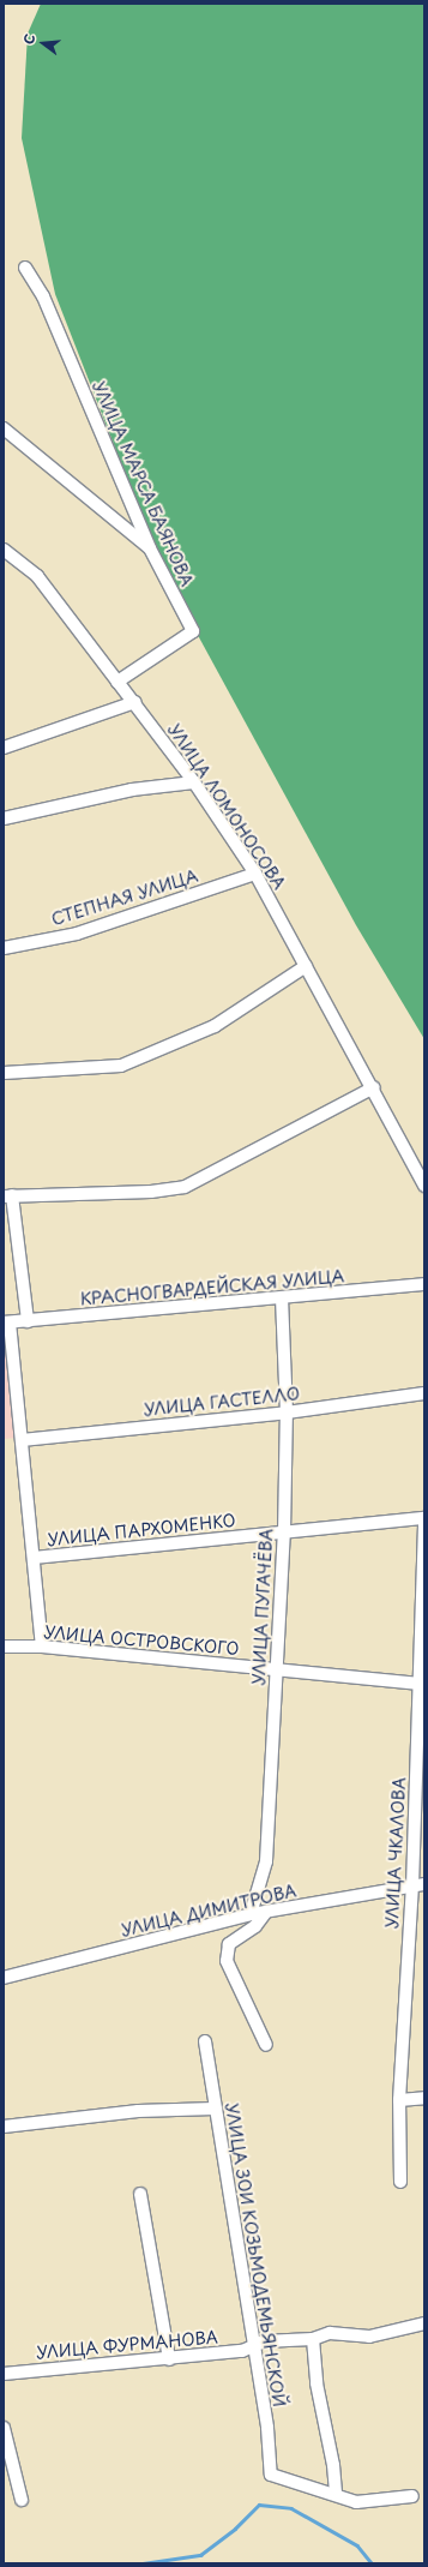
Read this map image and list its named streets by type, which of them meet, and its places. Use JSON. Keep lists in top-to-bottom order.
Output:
{
  "streets": {
    "street": [
      "УЛИЦА МАРСА БАЯНОВА",
      "УЛИЦА ЛОМОНОСОВА",
      "СТЕПНАЯ УЛИЦА",
      "КРАСНОГВАРДЕЙСКАЯ УЛИЦА",
      "УЛИЦА ГАСТЕЛЛО",
      "УЛИЦА ПАРХОМЕНКО",
      "УЛИЦА ПУГАЧЁВА",
      "УЛИЦА ОСТРОВСКОГО",
      "УЛИЦА ЧКАЛОВА",
      "УЛИЦА ДИМИТРОВА",
      "УЛИЦА ЗОИ КОЗЬМОДЕМЬЯНСКОЙ",
      "УЛИЦА ФУРМАНОВА"
    ]
  },
  "crossings": [
    ["УЛИЦА МАРСА БАЯНОВА", "УЛИЦА ЛОМОНОСОВА"],
    ["УЛИЦА ЛОМОНОСОВА", "СТЕПНАЯ УЛИЦА"],
    ["КРАСНОГВАРДЕЙСКАЯ УЛИЦА", "УЛИЦА ПУГАЧЁВА"],
    ["УЛИЦА ГАСТЕЛЛО", "УЛИЦА ПУГАЧЁВА"],
    ["УЛИЦА ПАРХОМЕНКО", "УЛИЦА ПУГАЧЁВА"],
    ["УЛИЦА ПУГАЧЁВА", "УЛИЦА ОСТРОВСКОГО"],
    ["УЛИЦА ПУГАЧЁВА", "УЛИЦА ДИМИТРОВА"],
    ["УЛИЦА ОСТРОВСКОГО", "УЛИЦА ЧКАЛОВА"],
    ["УЛИЦА ЧКАЛОВА", "УЛИЦА ДИМИТРОВА"],
    ["УЛИЦА ЗОИ КОЗЬМОДЕМЬЯНСКОЙ", "УЛИЦА ФУРМАНОВА"]
  ],
  "north": "left"
}
